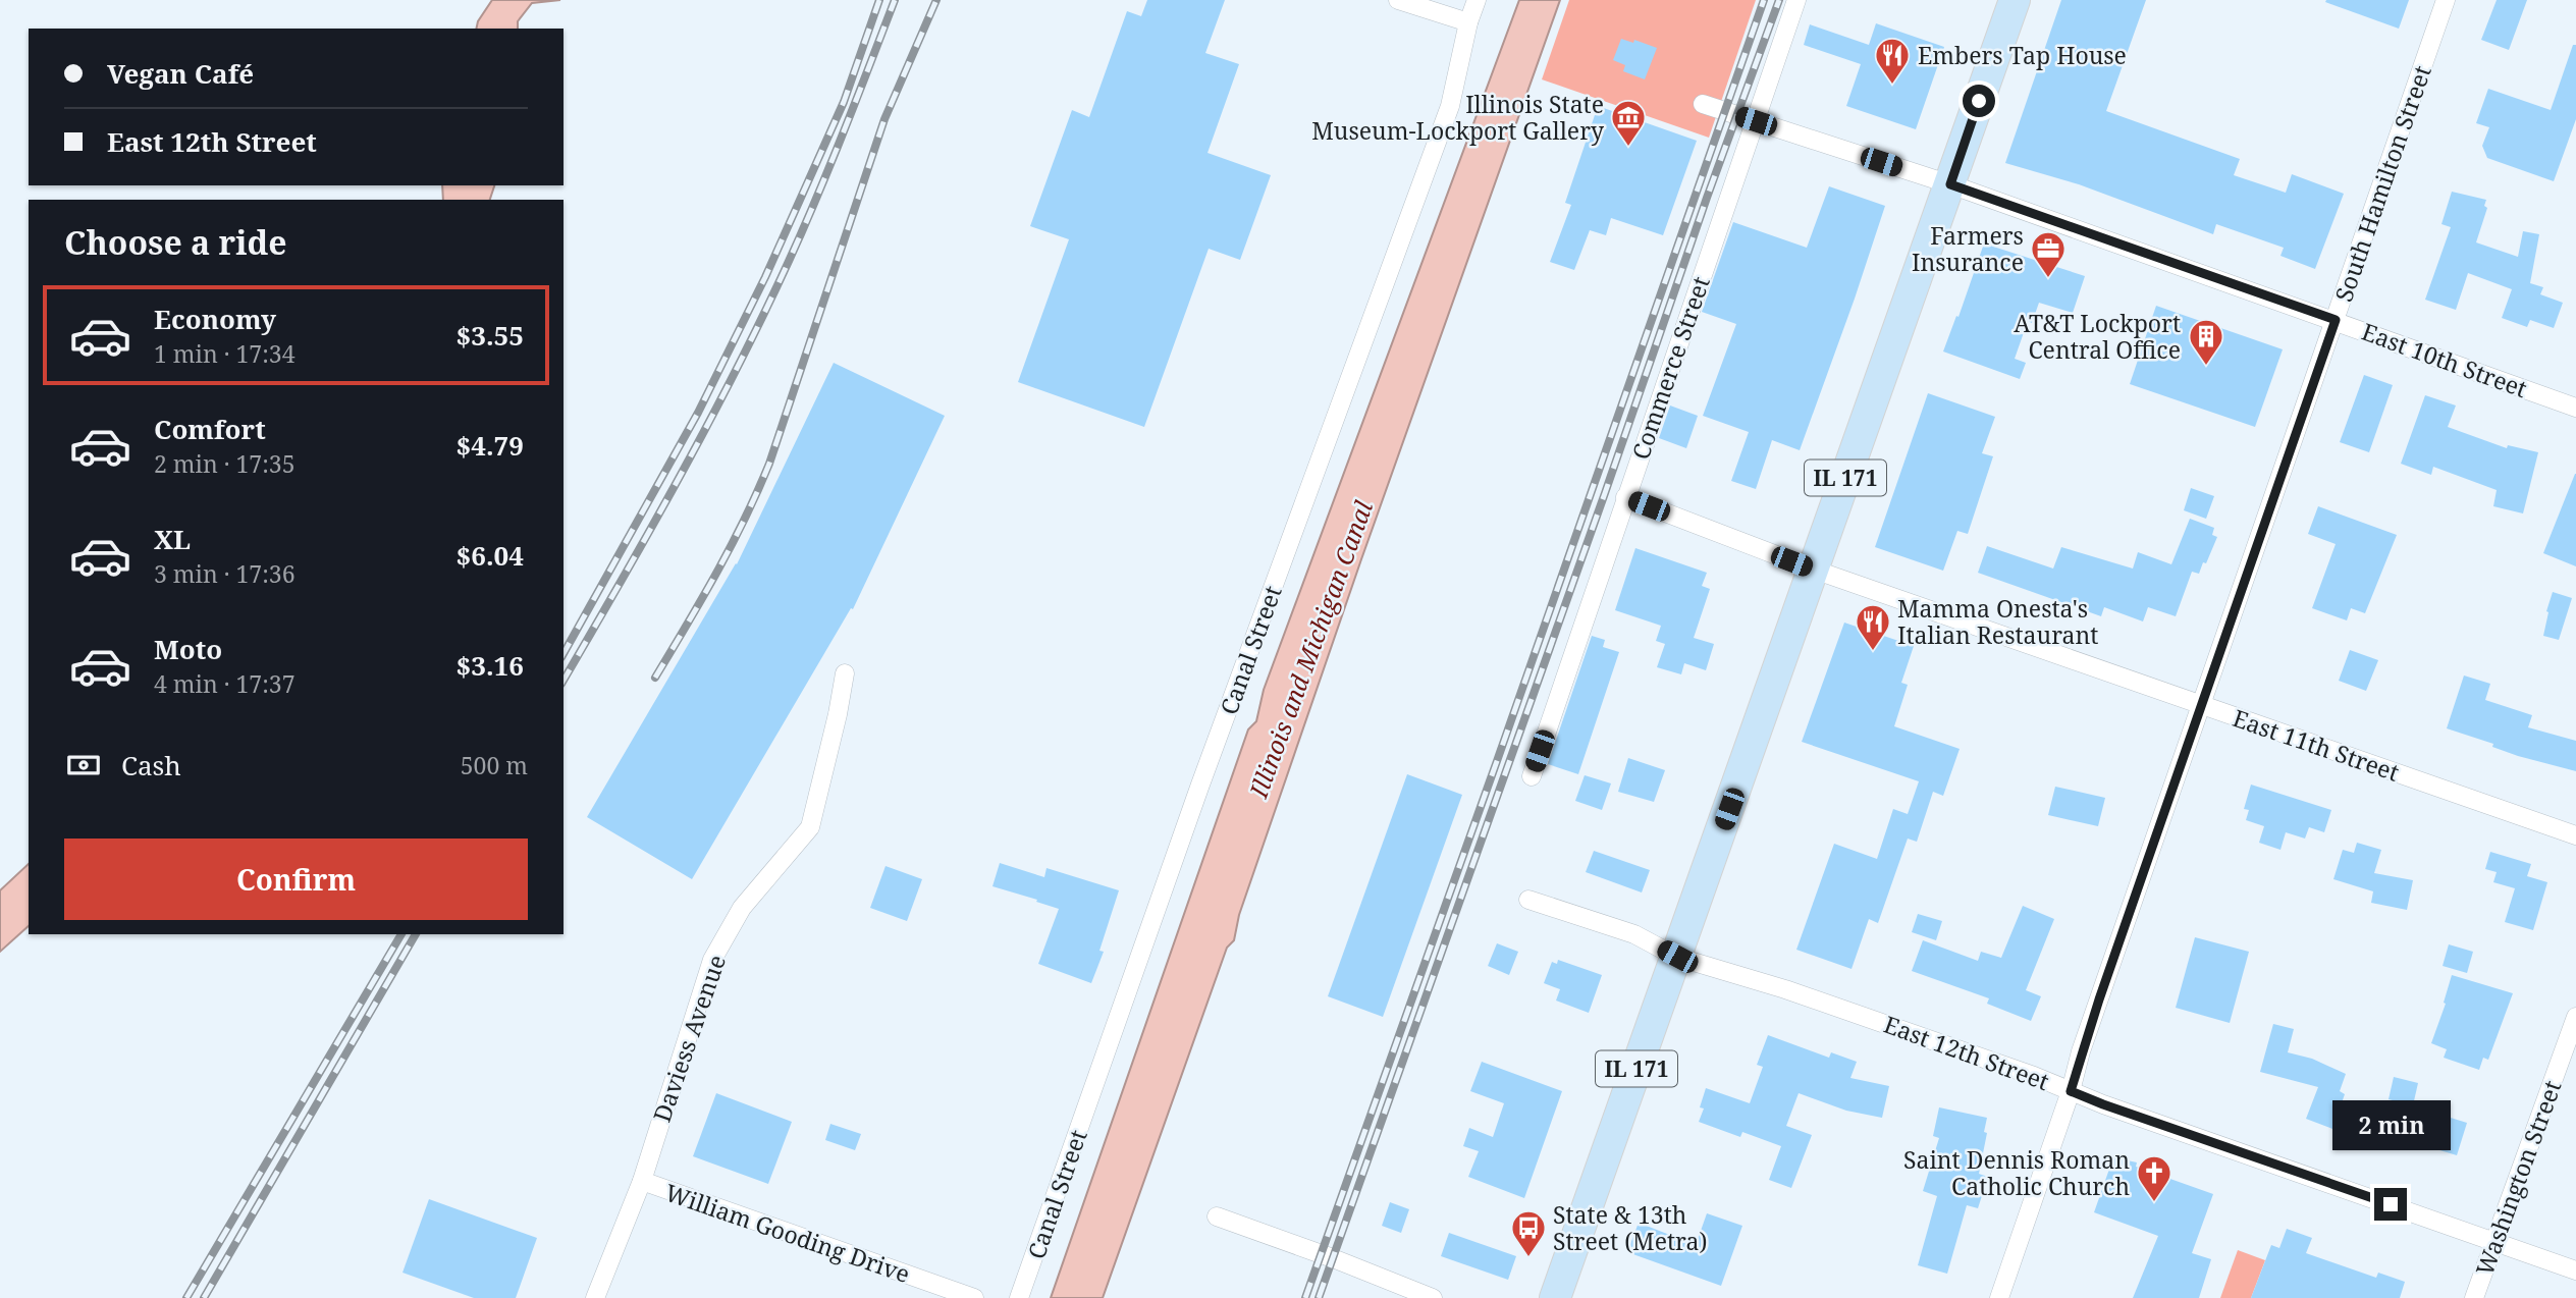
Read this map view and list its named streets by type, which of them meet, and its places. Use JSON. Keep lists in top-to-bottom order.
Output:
{
  "streets": {
    "main road": ["IL 171"],
    "street": [
      "South Hamilton Street",
      "East 10th Street",
      "Commerce Street",
      "Canal Street",
      "East 11th Street",
      "Daviess Avenue",
      "East 12th Street",
      "Washington Street",
      "William Gooding Drive"
    ]
  },
  "crossings": [
    ["South Hamilton Street", "East 10th Street"],
    ["South Hamilton Street", "East 11th Street"],
    ["South Hamilton Street", "East 12th Street"],
    ["East 10th Street", "Commerce Street"],
    ["East 10th Street", "IL 171"],
    ["Commerce Street", "East 11th Street"],
    ["IL 171", "East 11th Street"],
    ["IL 171", "East 12th Street"],
    ["Daviess Avenue", "William Gooding Drive"],
    ["East 12th Street", "Washington Street"]
  ],
  "water": ["Illinois and Michigan Canal"],
  "places": {
    "restaurant": ["Embers Tap House", "Mamma Onesta's Italian Restaurant"],
    "museum": ["Illinois State Museum-Lockport Gallery"],
    "office": ["Farmers Insurance"],
    "building": ["AT&T Lockport Central Office"],
    "church": ["Saint Dennis Roman Catholic Church"],
    "bus stop": ["State & 13th Street (Metra)"]
  },
  "page": {
    "banner": ["Vegan Café", "East 12th Street"],
    "heading": "Choose a ride",
    "list": [
      {
        "name": "Economy",
        "note": "1 min · 17:34",
        "value": "$3.55"
      },
      {
        "name": "Comfort",
        "note": "2 min · 17:35",
        "value": "$4.79"
      },
      {
        "name": "XL",
        "note": "3 min · 17:36",
        "value": "$6.04"
      },
      {
        "name": "Moto",
        "note": "4 min · 17:37",
        "value": "$3.16"
      }
    ],
    "pay": ["Cash", "500 m"],
    "buttons": "Confirm",
    "bubble": "2 min"
  }
}
